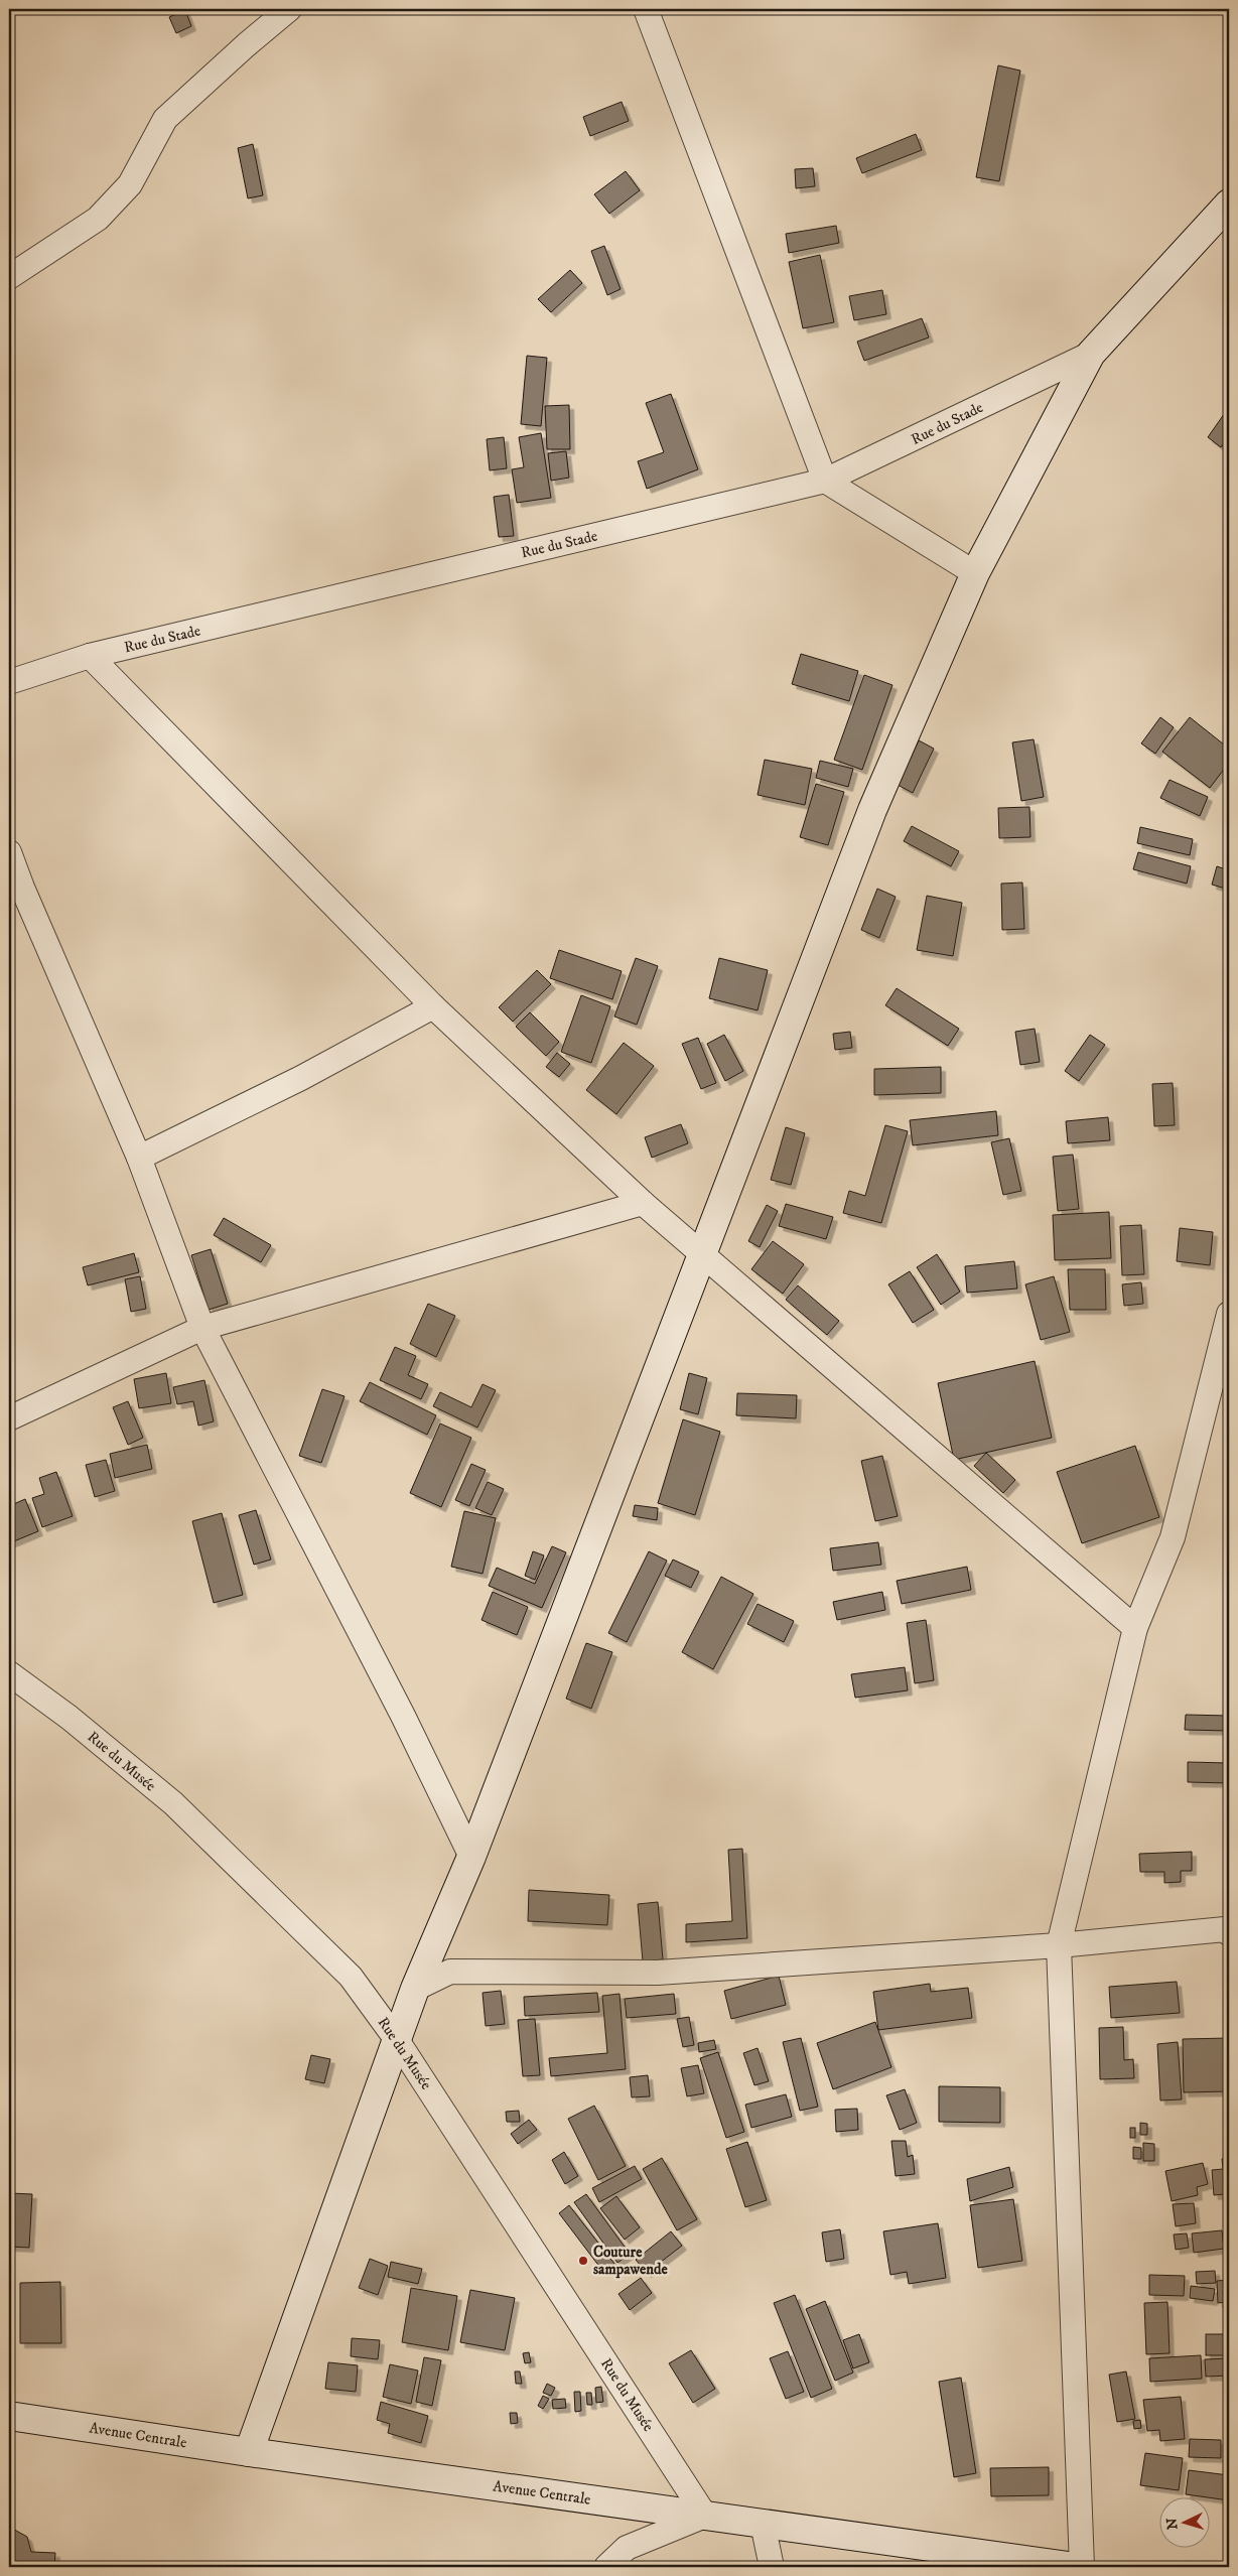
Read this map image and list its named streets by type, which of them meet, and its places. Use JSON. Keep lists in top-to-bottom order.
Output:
{
  "streets": {
    "street": ["Rue du Stade", "Rue du Musée", "Avenue Centrale"]
  },
  "crossings": [
    ["Rue du Musée", "Avenue Centrale"]
  ],
  "places": ["Couture sampawende"],
  "north": "left"
}
